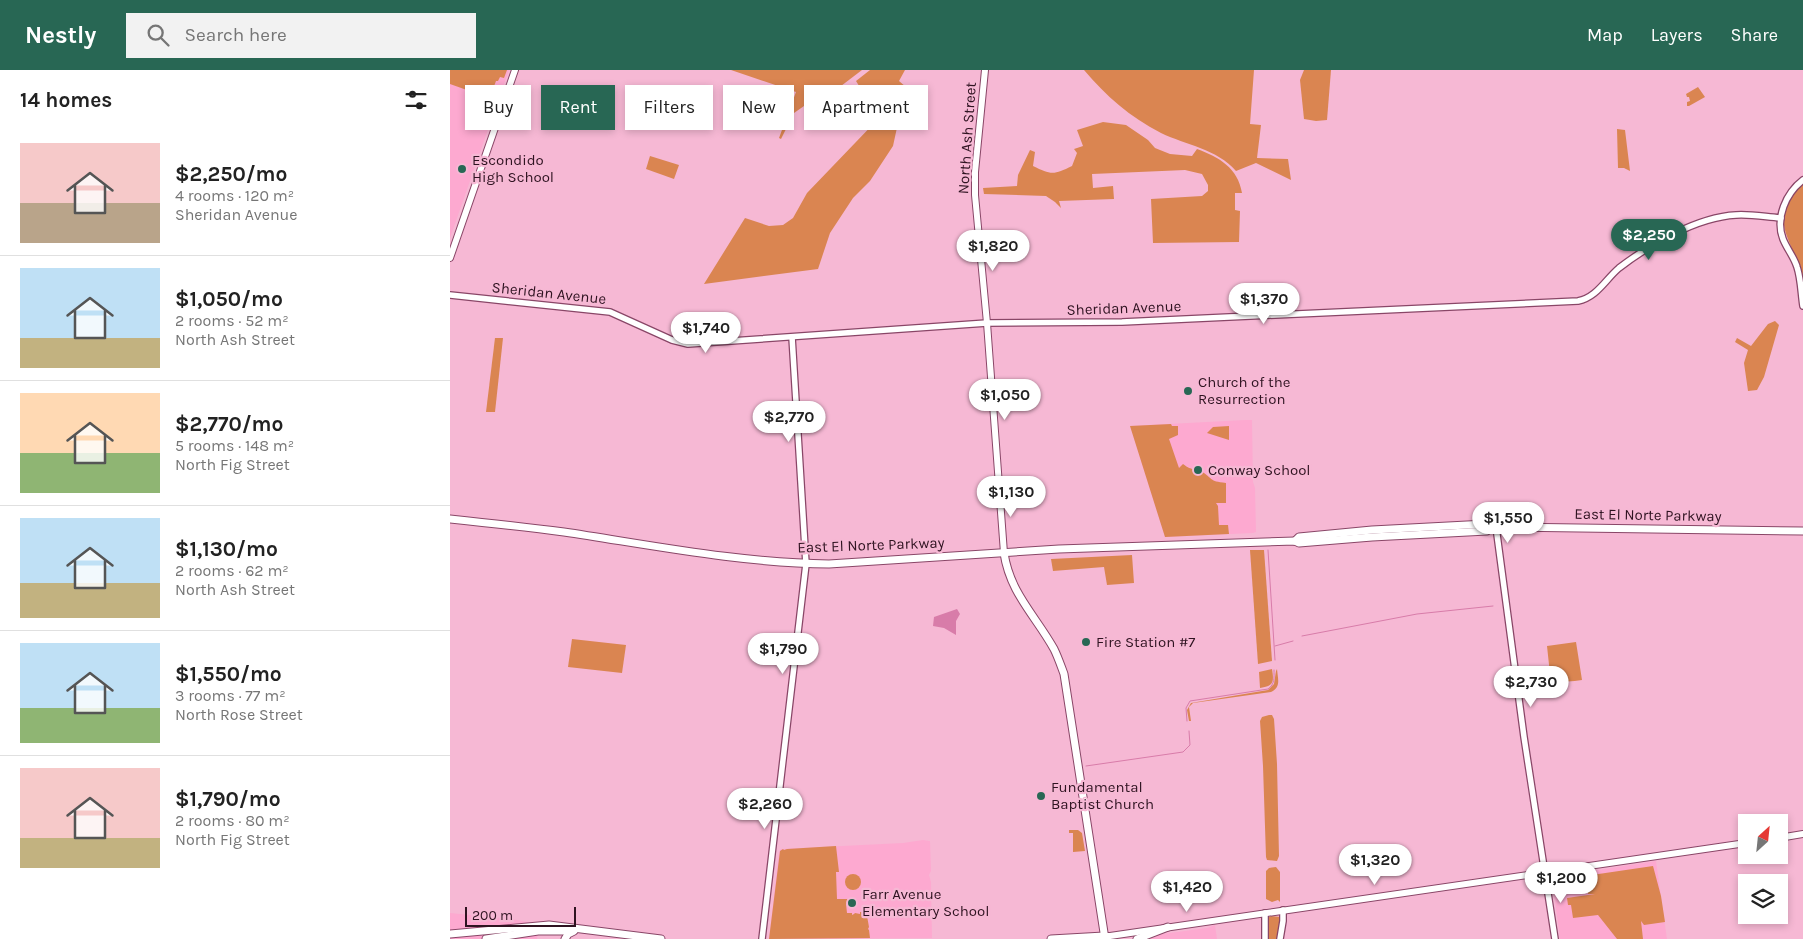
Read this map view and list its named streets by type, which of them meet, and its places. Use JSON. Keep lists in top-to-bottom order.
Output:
{
  "streets": {
    "main road": ["North Ash Street", "East El Norte Parkway"],
    "street": ["Sheridan Avenue"]
  },
  "crossings": [
    ["North Ash Street", "Sheridan Avenue"],
    ["North Ash Street", "East El Norte Parkway"]
  ],
  "places": [
    "Escondido High School",
    "Church of the Resurrection",
    "Conway School",
    "Fire Station #7",
    "Fundamental Baptist Church",
    "Farr Avenue Elementary School"
  ],
  "scale_bar": "200 m",
  "north": "top right",
  "page": {
    "header": "Nestly",
    "search": "Search here",
    "nav": ["Map", "Layers", "Share"],
    "heading": "14 homes",
    "chip": [
      "Buy",
      "Rent",
      "Filters",
      "New",
      "Apartment"
    ],
    "list": [
      {
        "name": "$2,250/mo",
        "note": "4 rooms · 120 m² · Sheridan Avenue"
      },
      {
        "name": "$1,050/mo",
        "note": "2 rooms · 52 m² · North Ash Street"
      },
      {
        "name": "$2,770/mo",
        "note": "5 rooms · 148 m² · North Fig Street"
      },
      {
        "name": "$1,130/mo",
        "note": "2 rooms · 62 m² · North Ash Street"
      },
      {
        "name": "$1,550/mo",
        "note": "3 rooms · 77 m² · North Rose Street"
      },
      {
        "name": "$1,790/mo",
        "note": "2 rooms · 80 m² · North Fig Street"
      }
    ],
    "price": [
      "$2,250",
      "$1,820",
      "$1,370",
      "$1,740",
      "$1,050",
      "$2,770",
      "$1,130",
      "$1,550",
      "$1,790",
      "$2,730",
      "$2,260",
      "$1,320",
      "$1,200",
      "$1,420"
    ],
    "scale": "200 m"
  }
}
